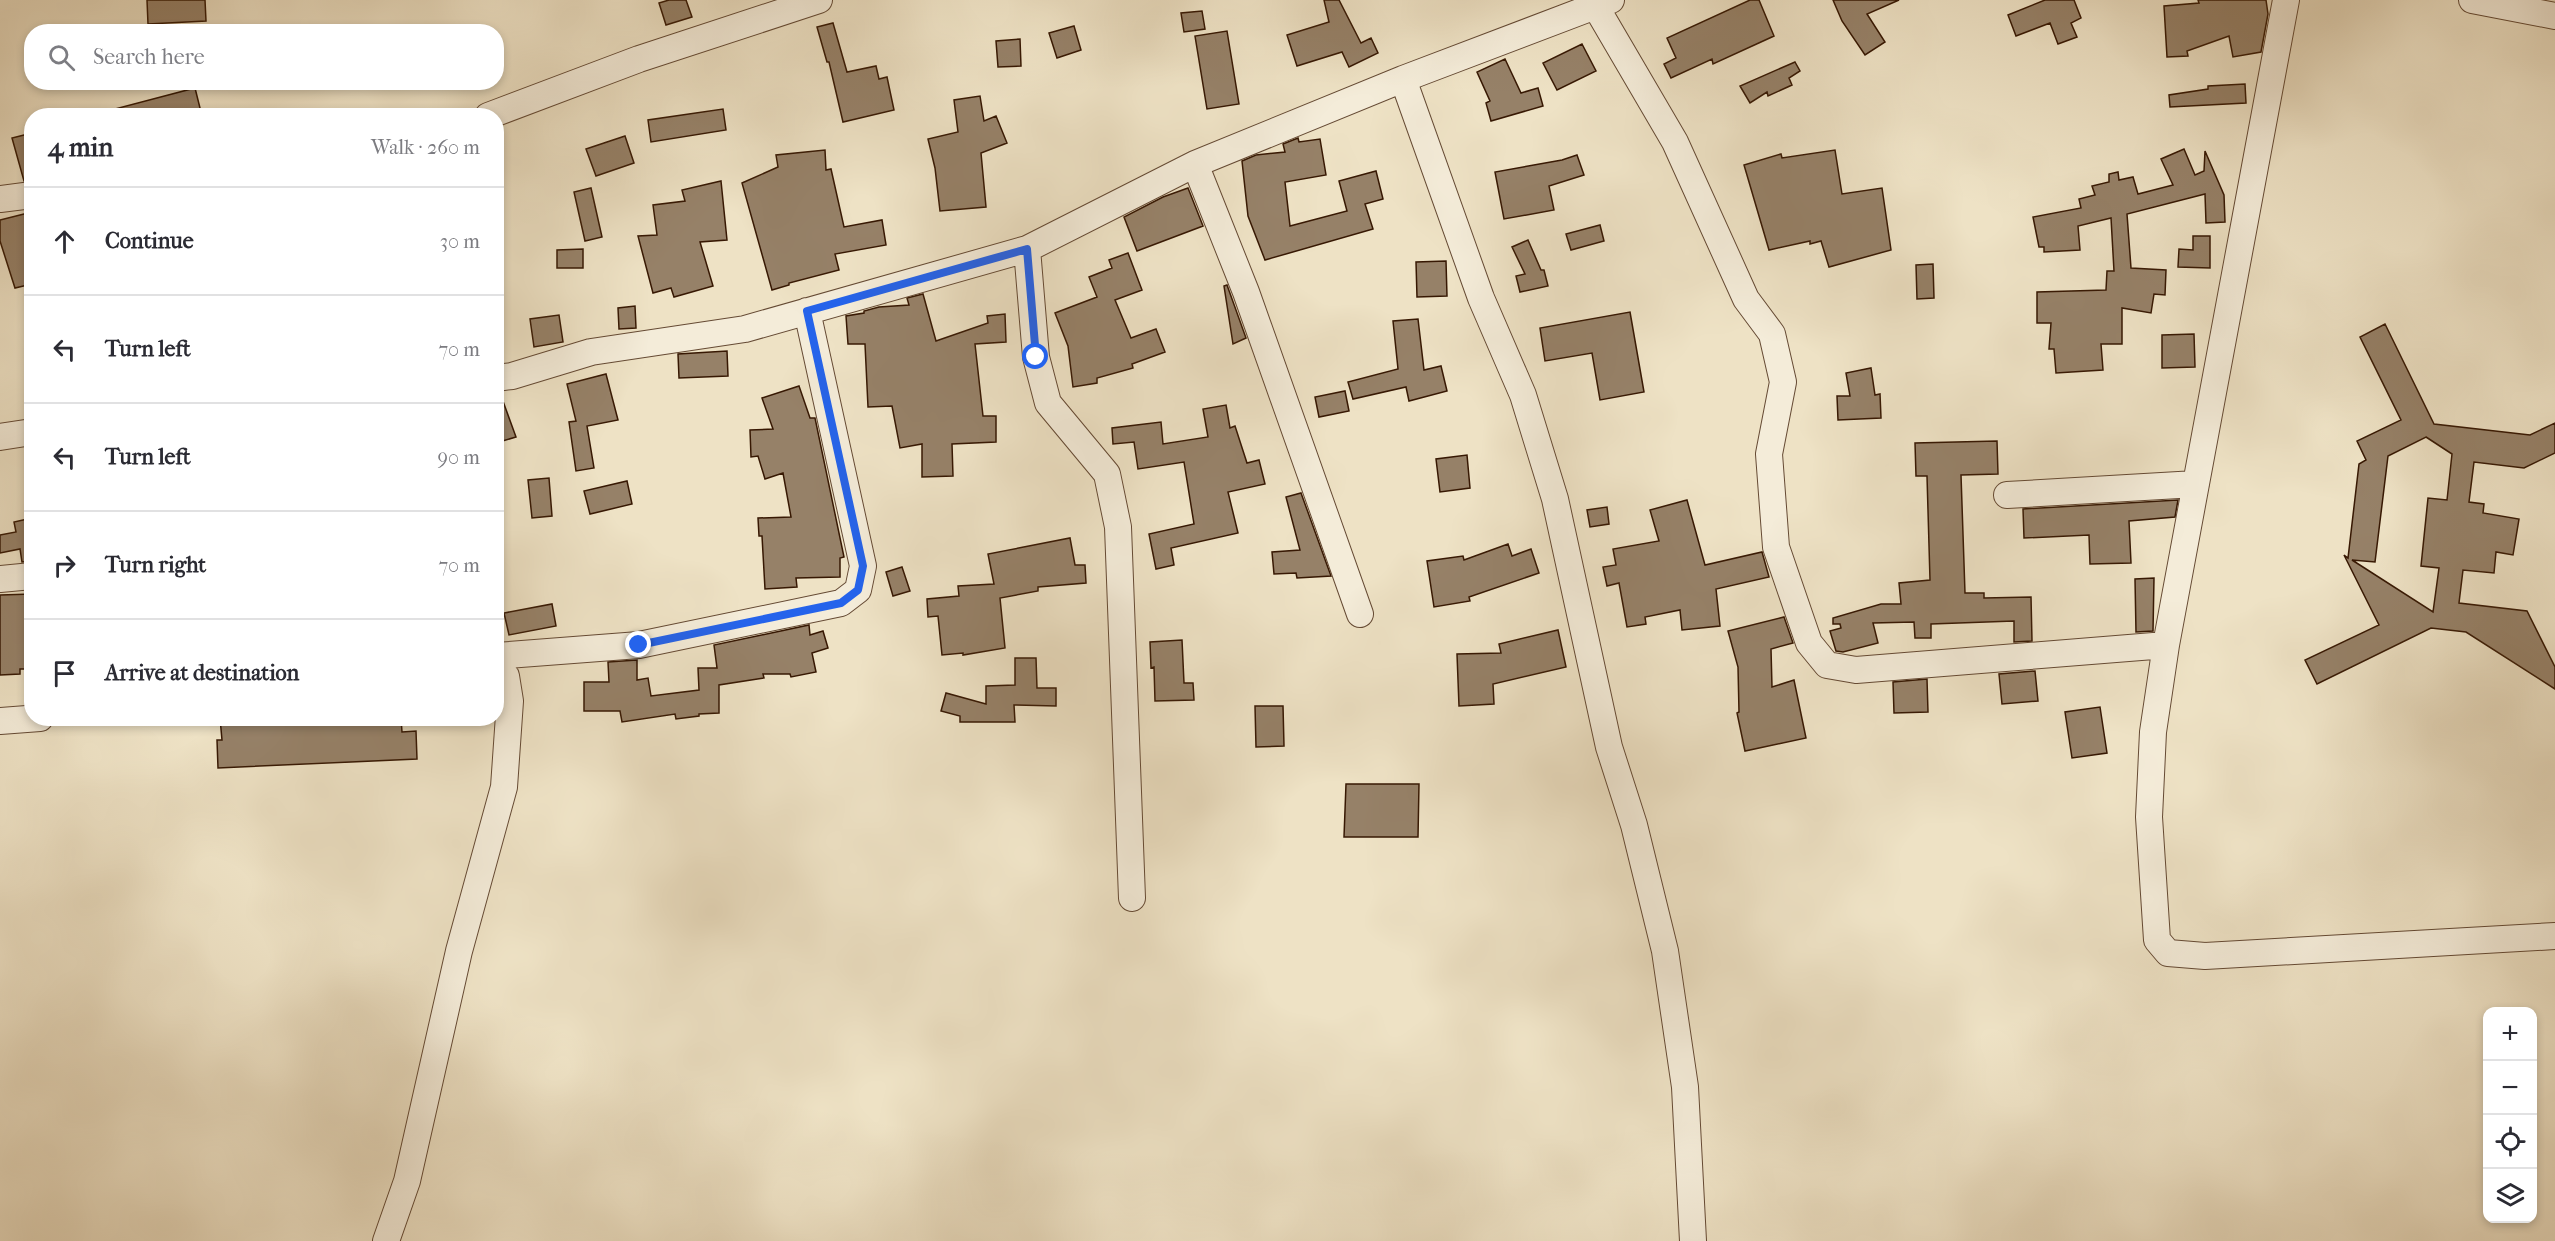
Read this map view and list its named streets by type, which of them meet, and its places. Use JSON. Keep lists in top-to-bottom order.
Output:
{
  "page": {
    "search": "Search here",
    "heading": ["4 min", "Walk · 260 m"],
    "list": [
      ["Continue", "30 m"],
      ["Turn left", "70 m"],
      ["Turn left", "90 m"],
      ["Turn right", "70 m"],
      "Arrive at destination"
    ],
    "map_buttons": ["+", "−"]
  }
}
